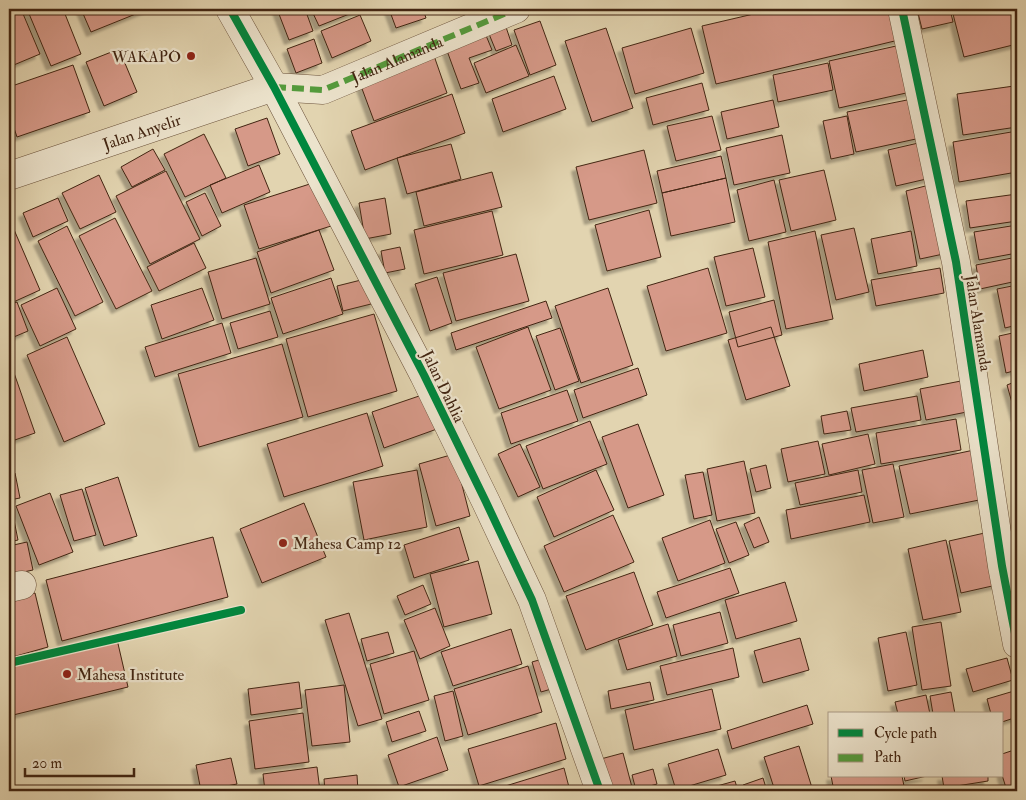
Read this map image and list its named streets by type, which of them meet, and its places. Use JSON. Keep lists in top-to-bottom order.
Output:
{
  "streets": {
    "street": ["Jalan Alamanda", "Jalan Anyelir", "Jalan Dahlia"]
  },
  "crossings": [
    ["Jalan Alamanda", "Jalan Anyelir"],
    ["Jalan Alamanda", "Jalan Dahlia"],
    ["Jalan Anyelir", "Jalan Dahlia"]
  ],
  "places": ["WAKAPO", "Mahesa Camp 12", "Mahesa Institute"],
  "legend": ["Cycle path", "Path"],
  "scale_bar": "20 m"
}
